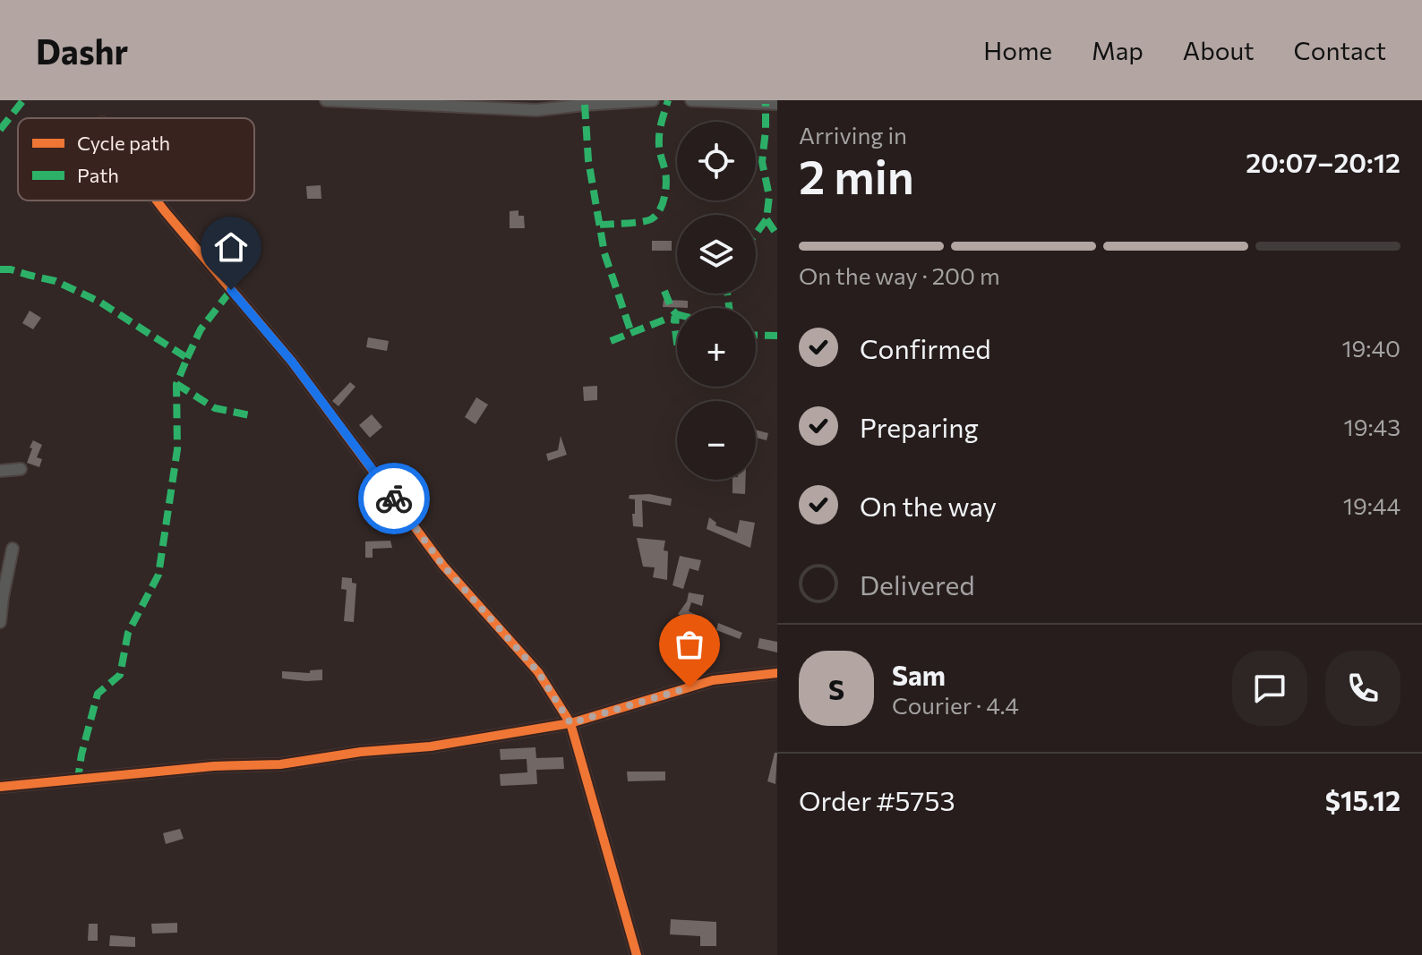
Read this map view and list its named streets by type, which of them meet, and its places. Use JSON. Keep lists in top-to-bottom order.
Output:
{
  "legend": ["Cycle path", "Path"],
  "page": {
    "header": "Dashr",
    "nav": [
      "Home",
      "Map",
      "About",
      "Contact"
    ],
    "heading": ["2 min", "Arriving in", "20:07–20:12"],
    "panel": [
      "Sam",
      "Courier · 4.4",
      "Order #5753",
      "$15.12"
    ],
    "map_buttons": ["+", "−"],
    "bar": "On the way · 200 m",
    "list": [
      ["Confirmed", "19:40"],
      ["Preparing", "19:43"],
      ["On the way", "19:44"],
      "Delivered"
    ],
    "round": "S"
  }
}
